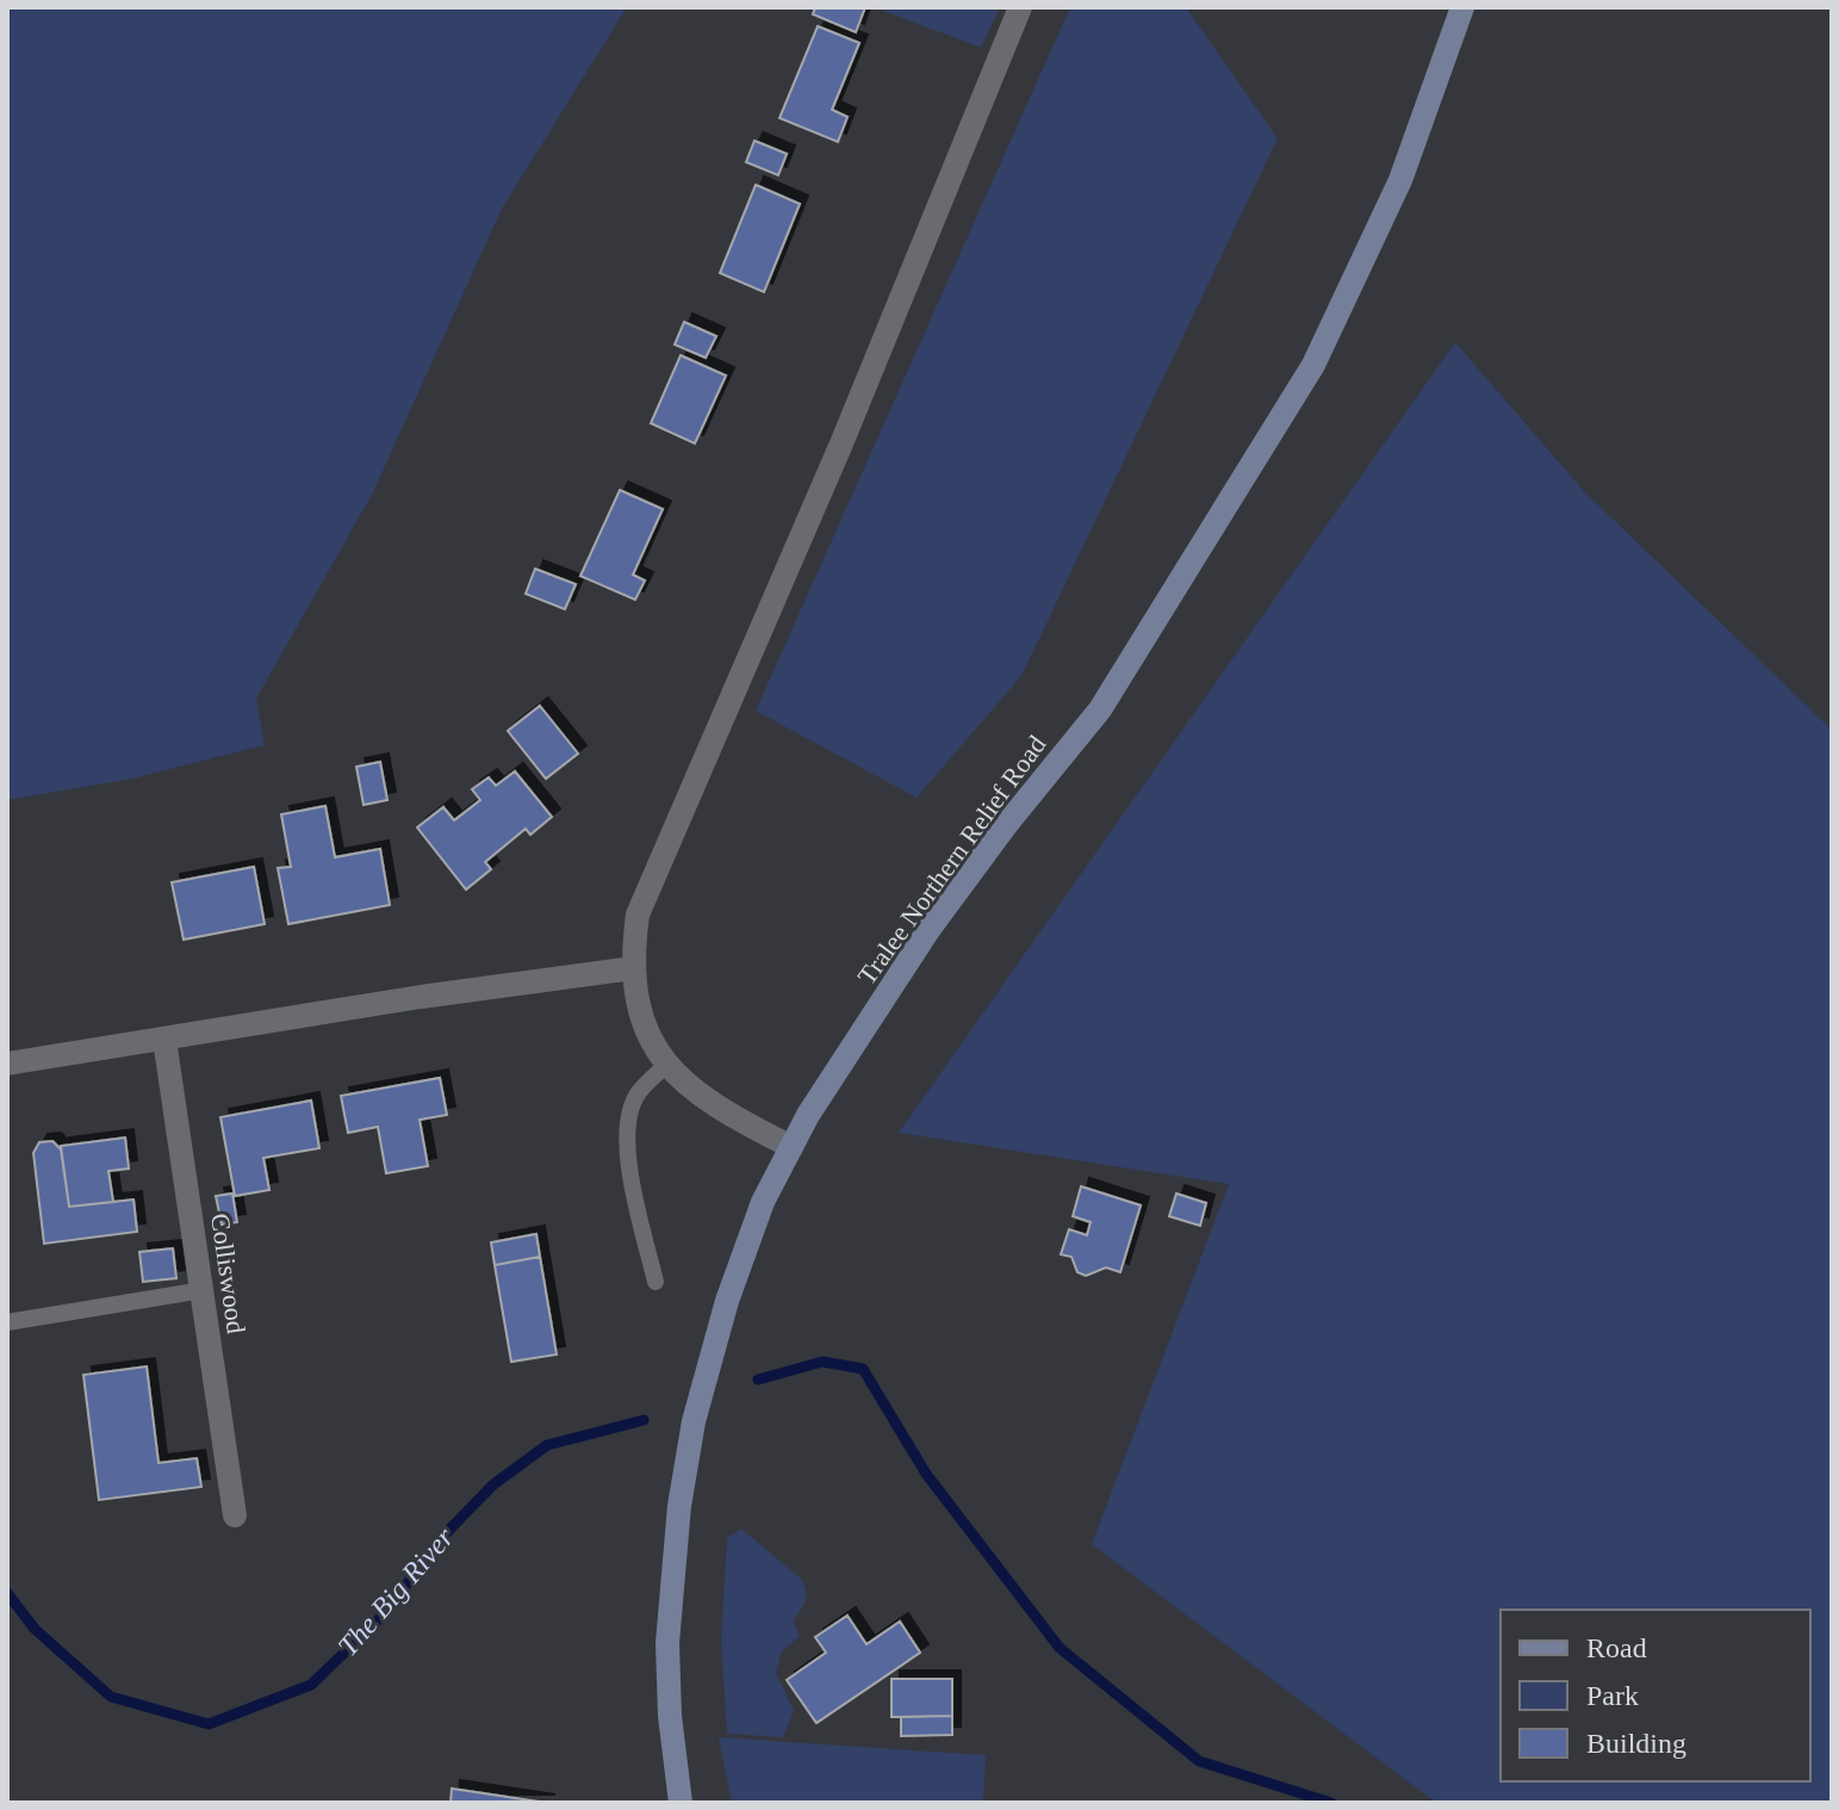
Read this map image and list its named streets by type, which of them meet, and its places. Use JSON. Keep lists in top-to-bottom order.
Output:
{
  "streets": {
    "street": ["Tralee Northern Relief Road", "Colliswood"]
  },
  "water": ["The Big River"],
  "legend": ["Road", "Park", "Building"]
}
